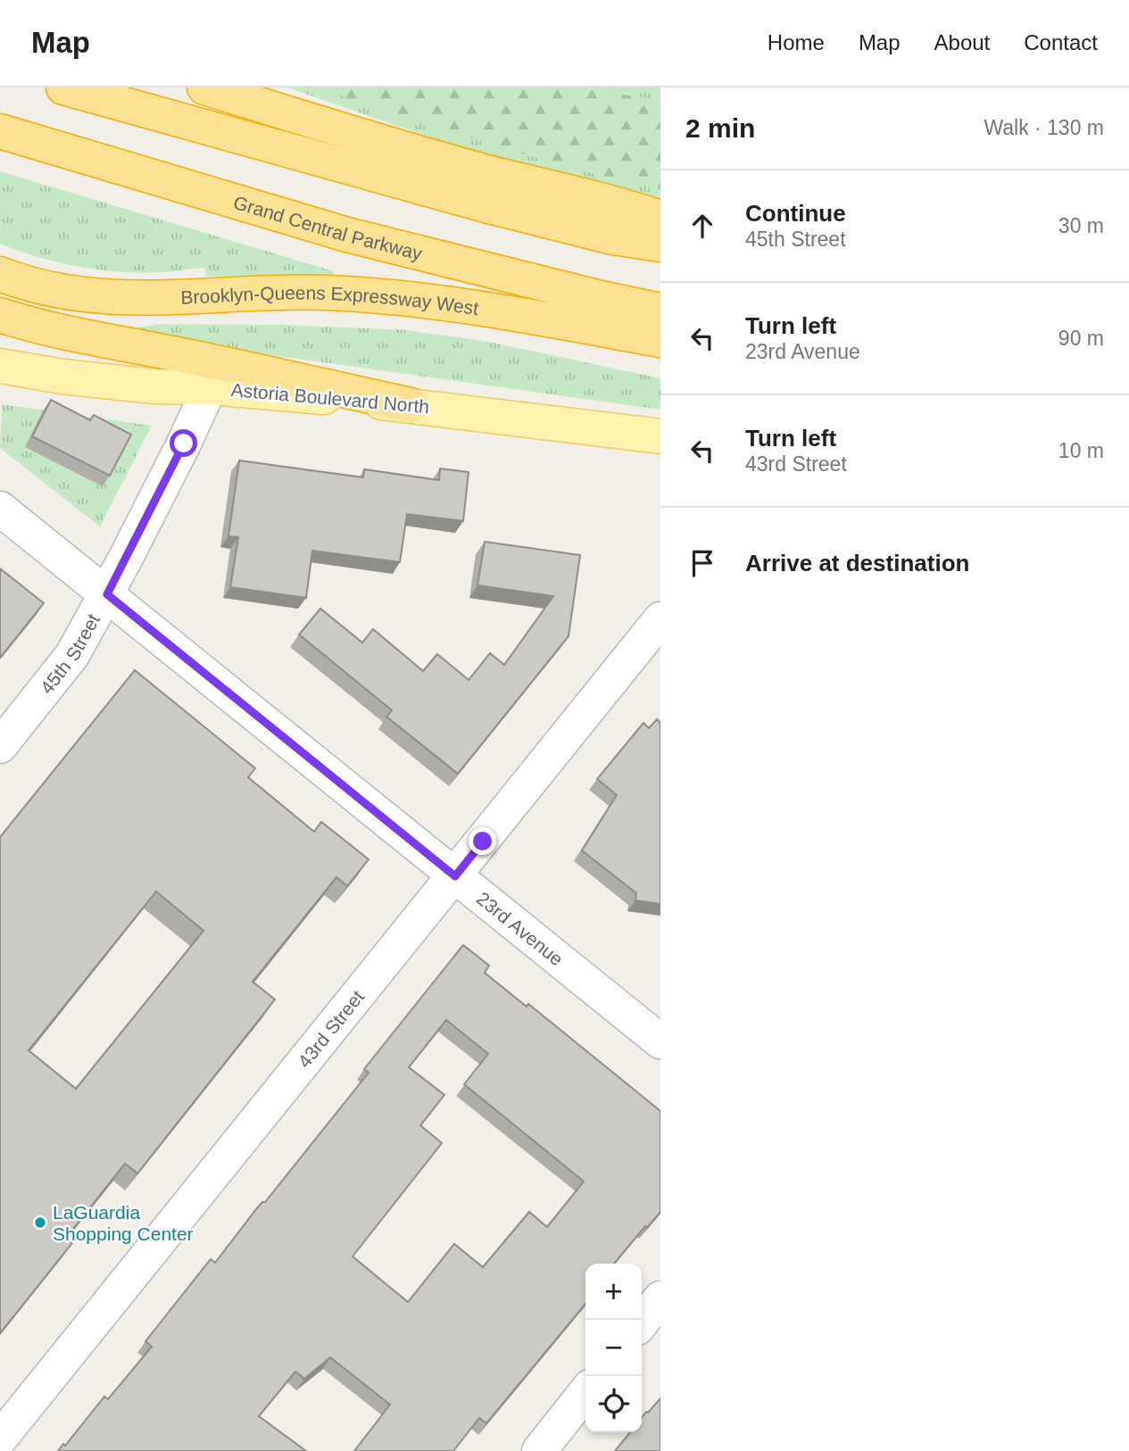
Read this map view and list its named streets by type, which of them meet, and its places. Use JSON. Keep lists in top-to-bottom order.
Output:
{
  "streets": {
    "highway": ["Grand Central Parkway", "Brooklyn-Queens Expressway West"],
    "main road": ["Astoria Boulevard North"],
    "street": ["45th Street", "23rd Avenue", "43rd Street"]
  },
  "crossings": [
    ["Astoria Boulevard North", "45th Street"],
    ["45th Street", "23rd Avenue"],
    ["23rd Avenue", "43rd Street"]
  ],
  "places": ["LaGuardia Shopping Center"],
  "page": {
    "header": "Map",
    "nav": [
      "Home",
      "Map",
      "About",
      "Contact"
    ],
    "heading": ["2 min", "Walk · 130 m"],
    "list": [
      ["Continue", "45th Street", "30 m"],
      ["Turn left", "23rd Avenue", "90 m"],
      ["Turn left", "43rd Street", "10 m"],
      "Arrive at destination"
    ],
    "map_buttons": ["+", "−"]
  }
}
